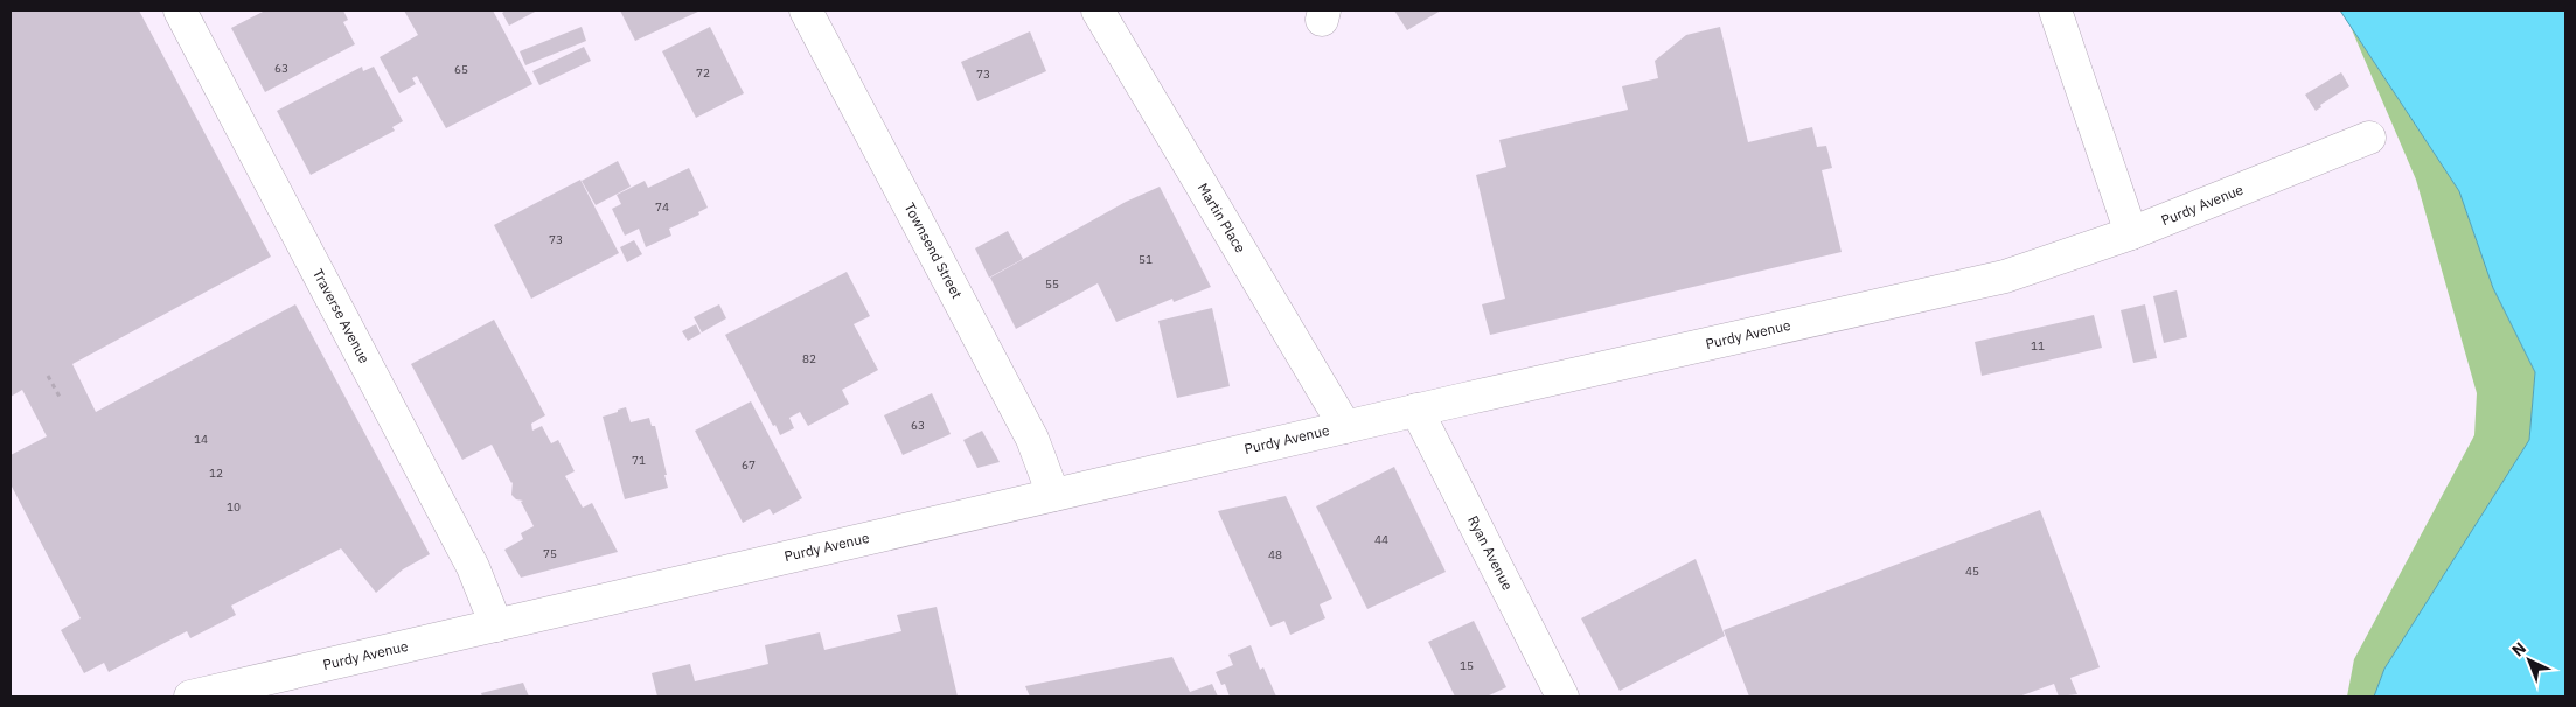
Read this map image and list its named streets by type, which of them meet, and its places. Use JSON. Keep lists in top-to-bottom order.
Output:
{
  "streets": {
    "street": [
      "Purdy Avenue",
      "Martin Place",
      "Townsend Street",
      "Traverse Avenue",
      "Ryan Avenue"
    ]
  },
  "crossings": [
    ["Purdy Avenue", "Martin Place"],
    ["Purdy Avenue", "Townsend Street"],
    ["Purdy Avenue", "Traverse Avenue"],
    ["Purdy Avenue", "Ryan Avenue"]
  ],
  "house_numbers": [
    "63",
    "65",
    "72",
    "73",
    "74",
    "73",
    "51",
    "55",
    "11",
    "82",
    "63",
    "14",
    "71",
    "67",
    "12",
    "10",
    "44",
    "75",
    "48",
    "45",
    "15"
  ],
  "north": "top left"
}
